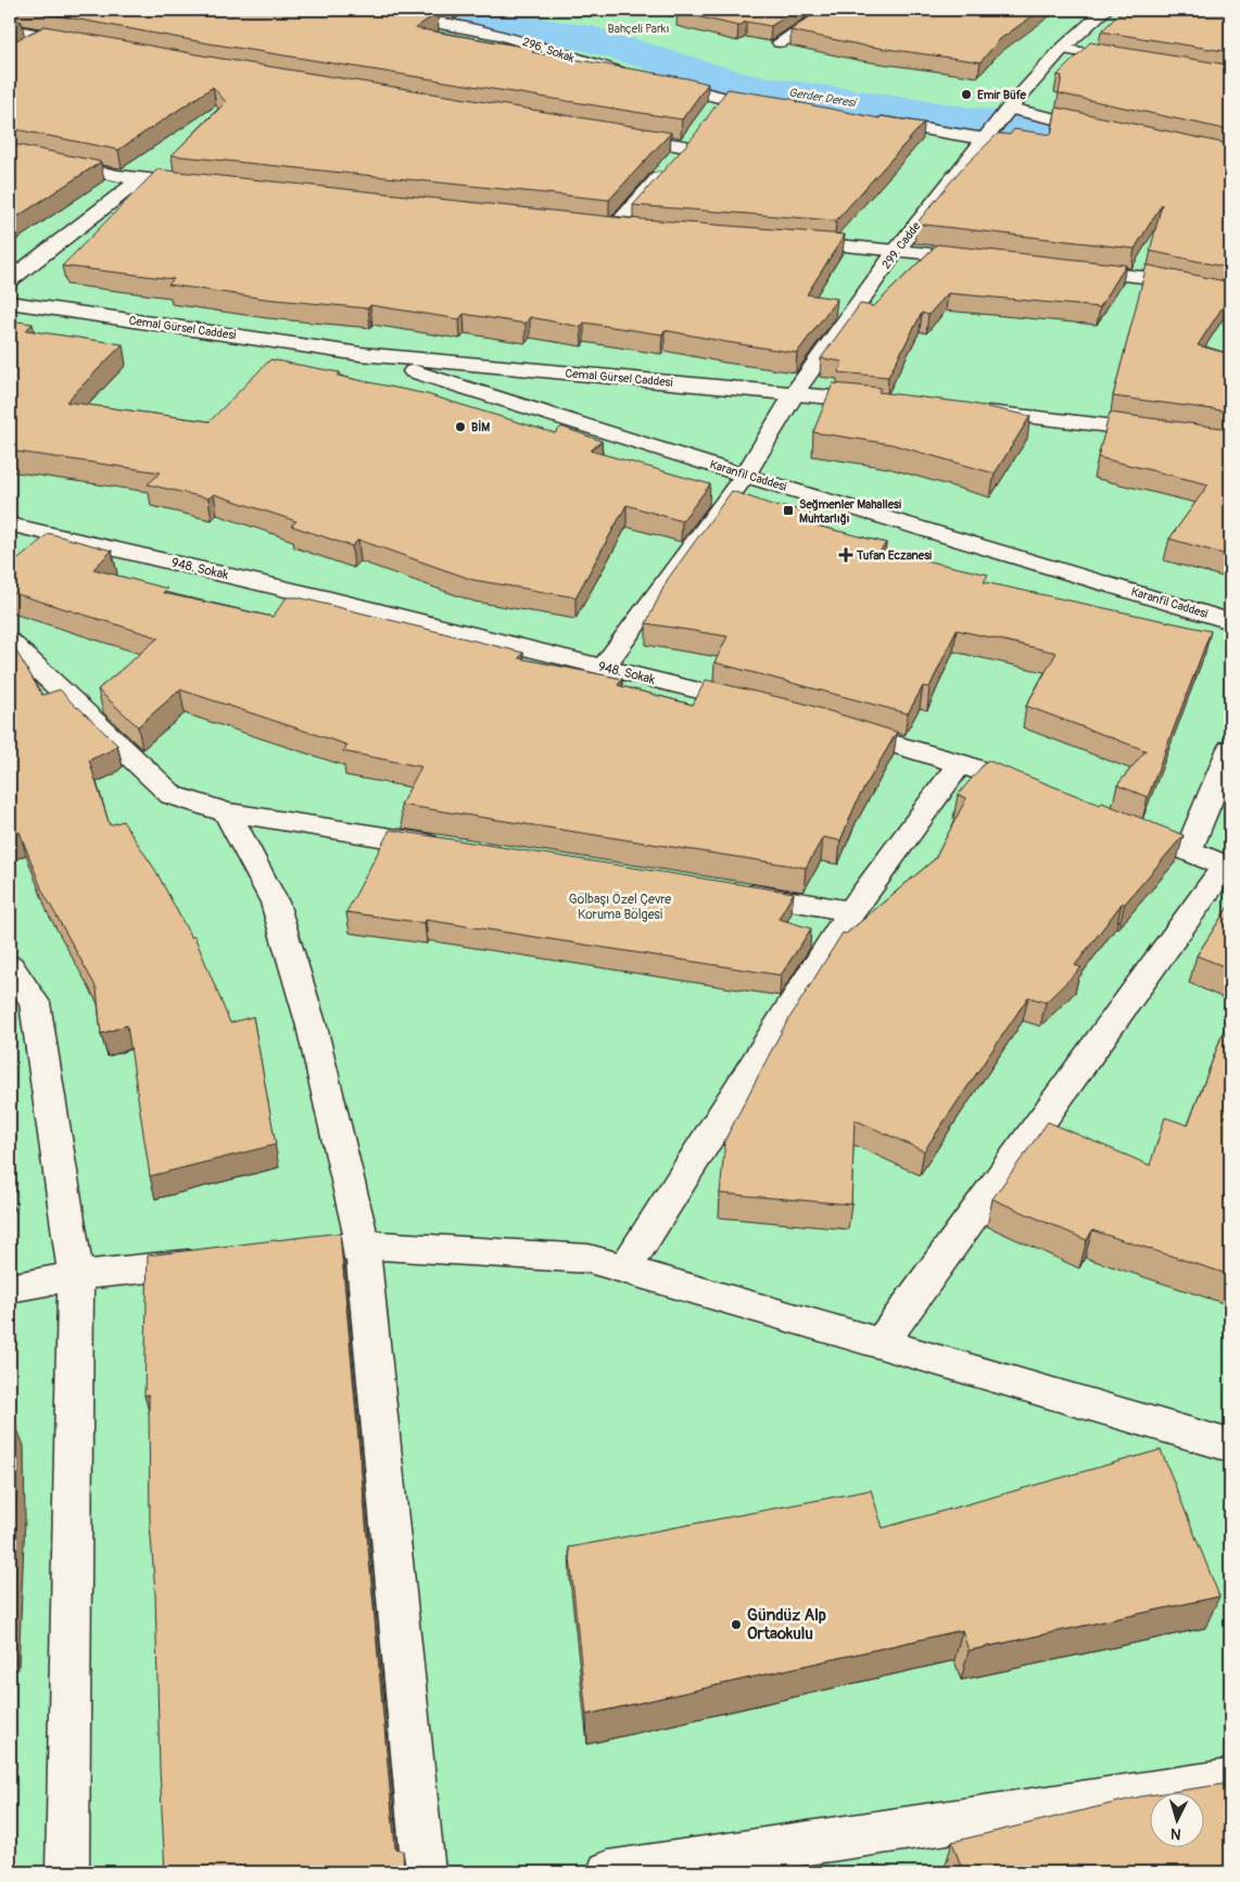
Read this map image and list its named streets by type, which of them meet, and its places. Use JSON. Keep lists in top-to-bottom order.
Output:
{
  "streets": {
    "street": [
      "296. Sokak",
      "299. Cadde",
      "Cemal Gürsel Caddesi",
      "Karanfil Caddesi",
      "948. Sokak"
    ]
  },
  "crossings": [
    ["299. Cadde", "Cemal Gürsel Caddesi"],
    ["299. Cadde", "Karanfil Caddesi"],
    ["299. Cadde", "948. Sokak"],
    ["Cemal Gürsel Caddesi", "Karanfil Caddesi"]
  ],
  "water": ["Gerder Deresi"],
  "parks": ["Bahçeli Parkı", "Gölbaşı Özel Çevre Koruma Bölgesi"],
  "places": {
    "other": ["Emir Büfe", "BİM", "Gündüz Alp Ortaokulu"],
    "transit": ["Seğmenler Mahallesi Muhtarlığı"],
    "health": ["Tufan Eczanesi"]
  },
  "north": "bottom"
}
